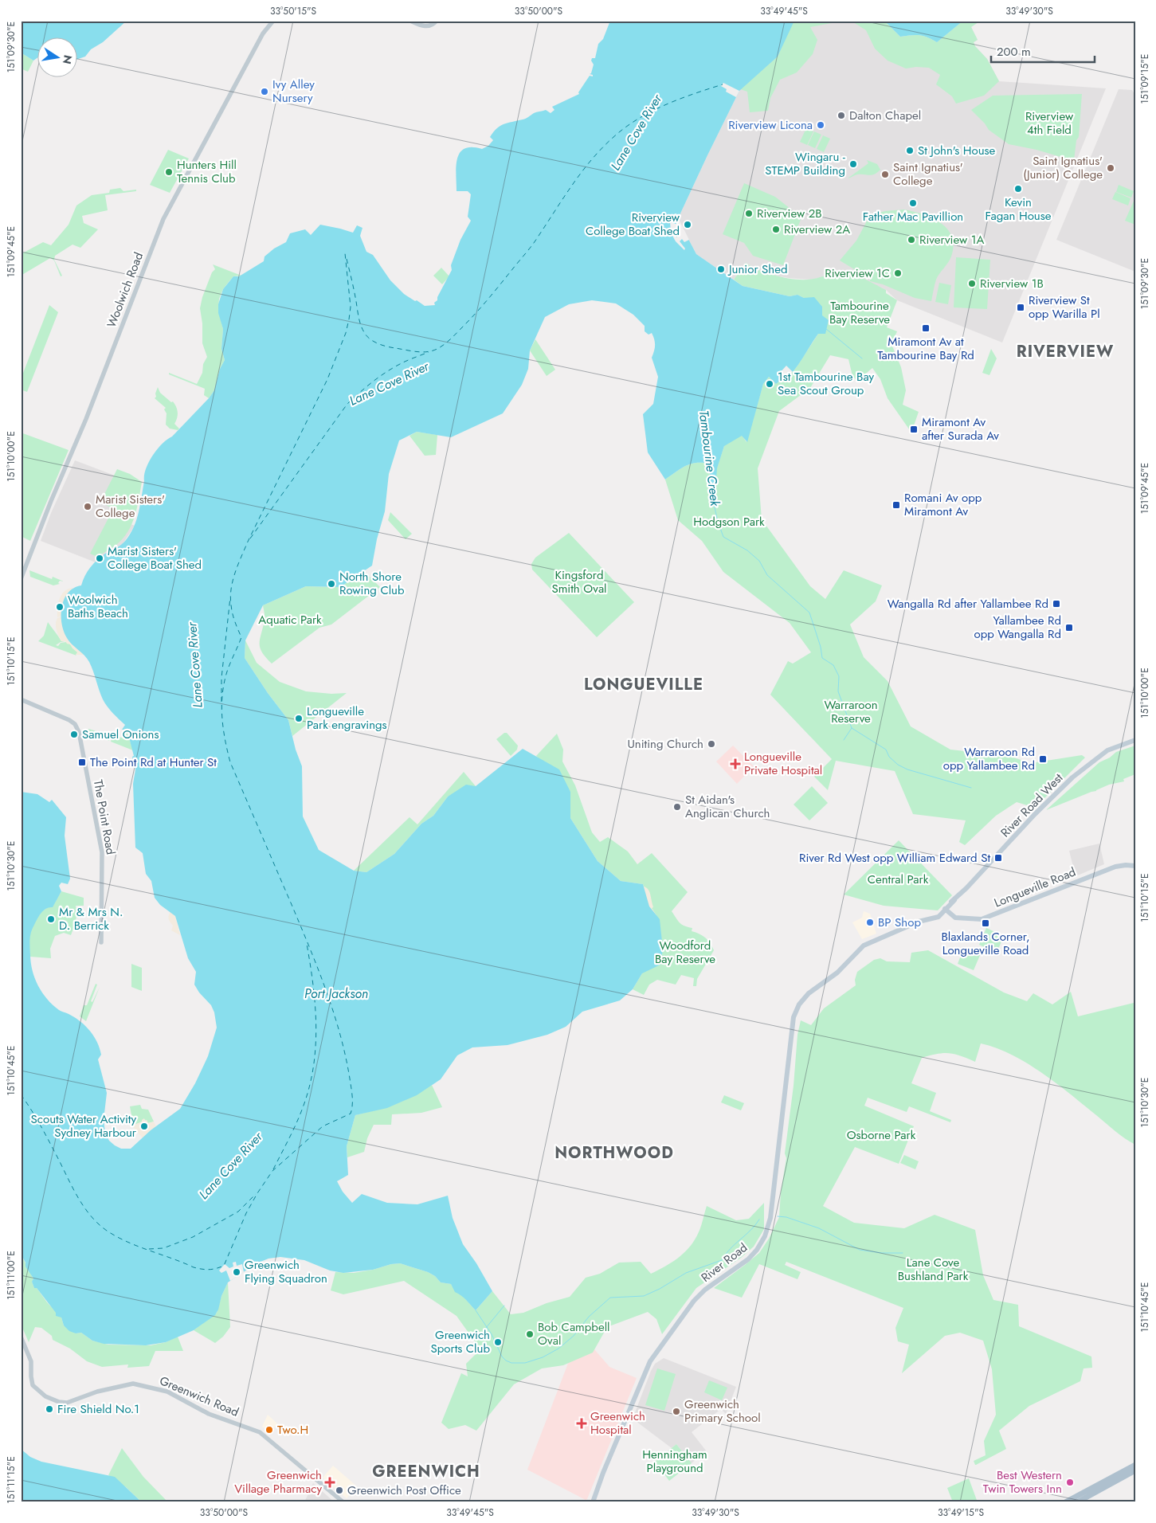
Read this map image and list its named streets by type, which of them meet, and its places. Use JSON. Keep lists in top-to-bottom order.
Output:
{
  "streets": {
    "main road": ["River Road West", "Longueville Road", "River Road"],
    "street": ["Woolwich Road", "The Point Road", "Greenwich Road"]
  },
  "crossings": [
    ["River Road West", "Longueville Road"],
    ["River Road West", "River Road"],
    ["Longueville Road", "River Road"]
  ],
  "districts": [
    "RIVERVIEW",
    "LONGUEVILLE",
    "NORTHWOOD",
    "GREENWICH"
  ],
  "water": ["Lane Cove River", "Tambourine Creek", "Port Jackson"],
  "parks": [
    "Riverview 4th Field",
    "Tambourine Bay Reserve",
    "Hodgson Park",
    "Kingsford Smith Oval",
    "Aquatic Park",
    "Warraroon Reserve",
    "Central Park",
    "Woodford Bay Reserve",
    "Osborne Park",
    "Lane Cove Bushland Park",
    "Henningham Playground"
  ],
  "places": {
    "other": [
      "Ivy Alley Nursery",
      "Dalton Chapel",
      "Riverview Licona",
      "St John's House",
      "Wingaru - STEMP Building",
      "Saint Ignatius' (Junior) College",
      "Hunters Hill Tennis Club",
      "Saint Ignatius' College",
      "Kevin Fagan House",
      "Father Mac Pavillion",
      "Riverview 2B",
      "Riverview College Boat Shed",
      "Riverview 2A",
      "Riverview 1A",
      "Junior Shed",
      "Riverview 1C",
      "Riverview 1B",
      "1st Tambourine Bay Sea Scout Group",
      "Marist Sisters' College",
      "Marist Sisters' College Boat Shed",
      "North Shore Rowing Club",
      "Woolwich Baths Beach",
      "Longueville Park engravings",
      "Samuel Onions",
      "Uniting Church",
      "St Aidan's Anglican Church",
      "Mr & Mrs N. D. Berrick",
      "BP Shop",
      "Scouts Water Activity Sydney Harbour",
      "Greenwich Flying Squadron",
      "Bob Campbell Oval",
      "Greenwich Sports Club",
      "Fire Shield No.1",
      "Greenwich Primary School",
      "Two.H",
      "Best Western Twin Towers Inn",
      "Greenwich Post Office"
    ],
    "transit": [
      "Riverview St opp Warilla Pl",
      "Miramont Av at Tambourine Bay Rd",
      "Miramont Av after Surada Av",
      "Romani Av opp Miramont Av",
      "Wangalla Rd after Yallambee Rd",
      "Yallambee Rd opp Wangalla Rd",
      "Warraroon Rd opp Yallambee Rd",
      "The Point Rd at Hunter St",
      "River Rd West opp William Edward St",
      "Blaxlands Corner, Longueville Road"
    ],
    "health": ["Longueville Private Hospital", "Greenwich Hospital", "Greenwich Village Pharmacy"]
  },
  "scale_bar": "200 m",
  "north": "right",
  "coordinates": [
    "33°50'15\"S",
    "33°50'00\"S",
    "33°49'45\"S",
    "33°49'30\"S",
    "151°09'30\"E",
    "151°09'15\"E",
    "151°09'45\"E",
    "151°10'00\"E",
    "151°10'15\"E",
    "151°10'30\"E",
    "151°10'45\"E",
    "151°11'00\"E",
    "151°11'15\"E",
    "33°49'15\"S"
  ]
}
